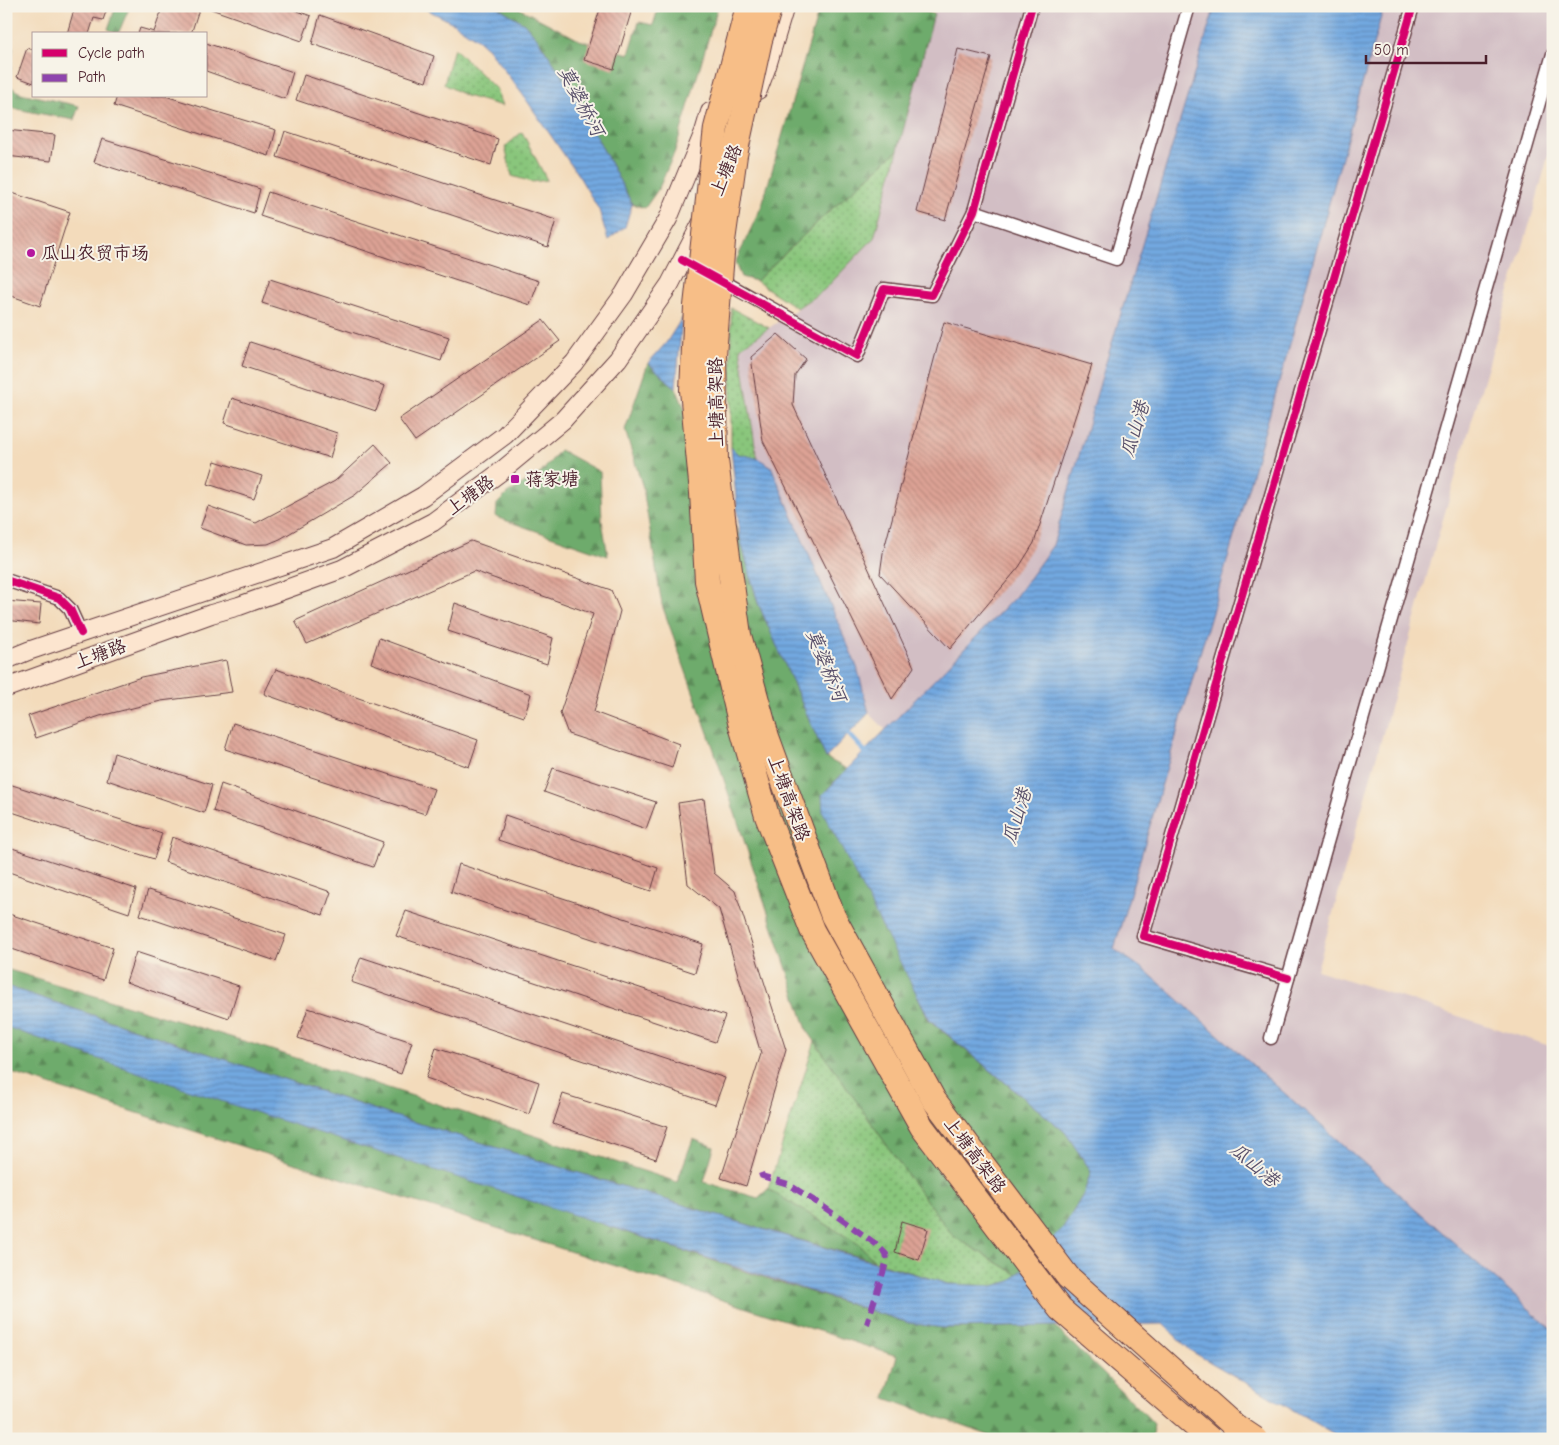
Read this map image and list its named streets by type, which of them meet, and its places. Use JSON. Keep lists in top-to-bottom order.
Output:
{
  "streets": {
    "highway": ["上塘高架路"],
    "main road": ["上塘路"]
  },
  "water": ["莫婆桥河", "瓜山港"],
  "places": {
    "other": ["瓜山农贸市场"],
    "transit": ["蒋家塘"]
  },
  "legend": ["Cycle path", "Path"],
  "scale_bar": "50 m"
}
